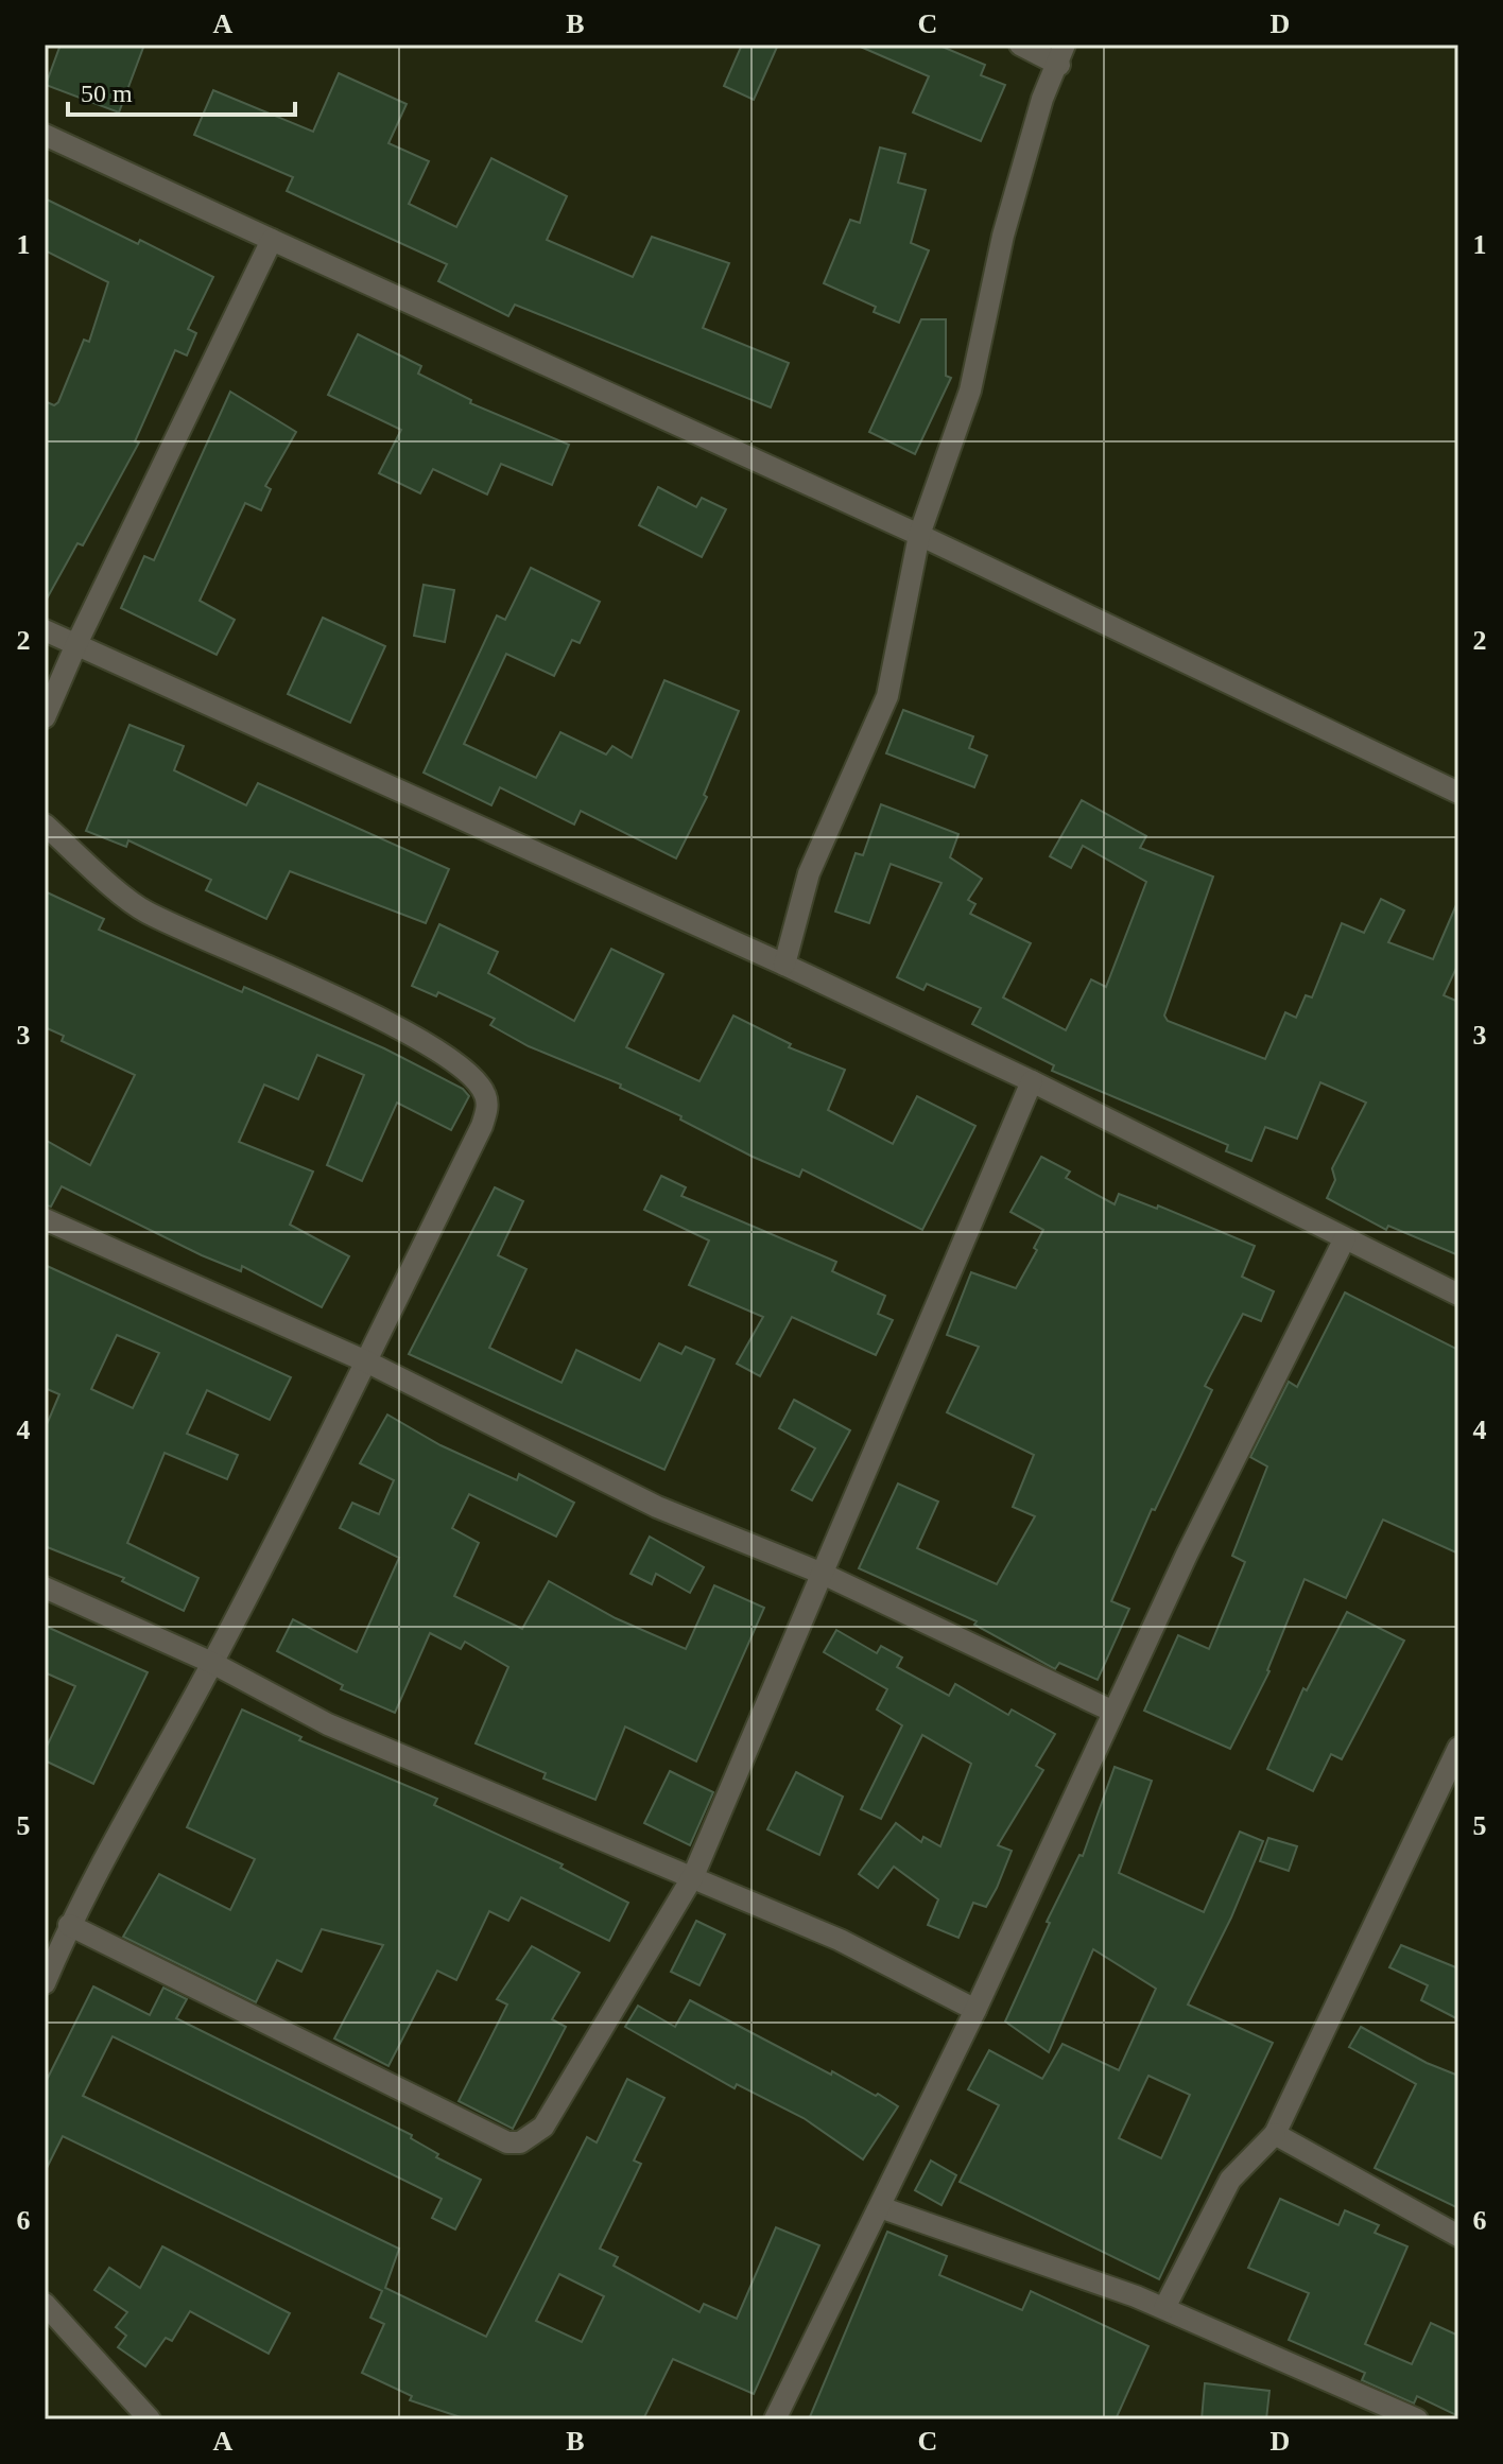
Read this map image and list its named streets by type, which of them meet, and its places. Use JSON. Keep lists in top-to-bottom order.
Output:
{
  "scale_bar": "50 m",
  "grid": {
    "columns": [
      "A",
      "B",
      "C",
      "D"
    ],
    "rows": [
      "1",
      "2",
      "3",
      "4",
      "5",
      "6"
    ]
  }
}
